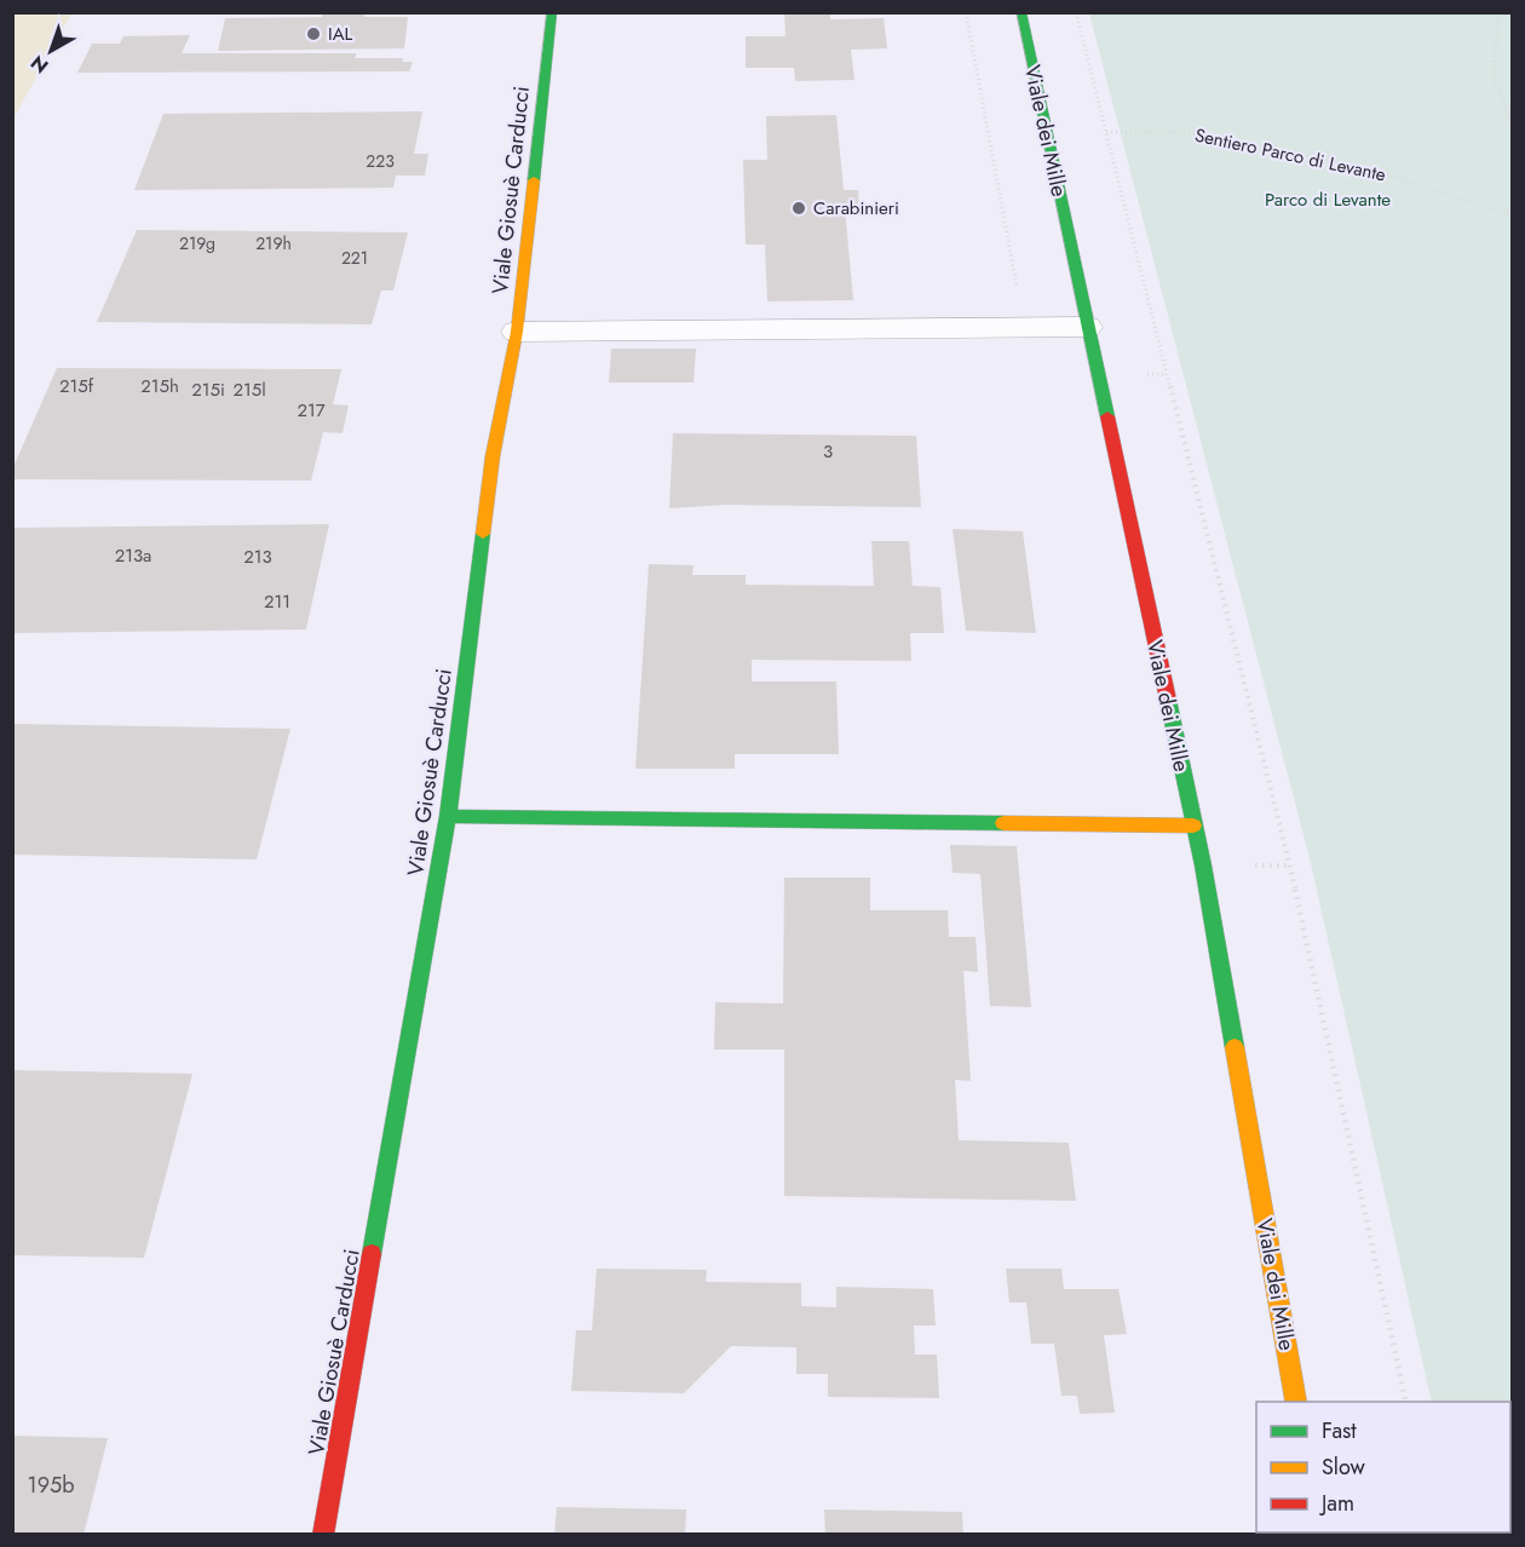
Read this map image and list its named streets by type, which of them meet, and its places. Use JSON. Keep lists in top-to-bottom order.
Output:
{
  "streets": {
    "street": ["Viale dei Mille", "Viale Giosuè Carducci"],
    "path": ["Sentiero Parco di Levante"]
  },
  "parks": ["Parco di Levante"],
  "places": ["IAL", "Carabinieri"],
  "house_numbers": [
    "223",
    "219g",
    "219h",
    "221",
    "215f",
    "215h",
    "215i",
    "215l",
    "217",
    "3",
    "213a",
    "213",
    "211",
    "195b"
  ],
  "legend": ["Fast", "Slow", "Jam"],
  "north": "bottom left"
}
